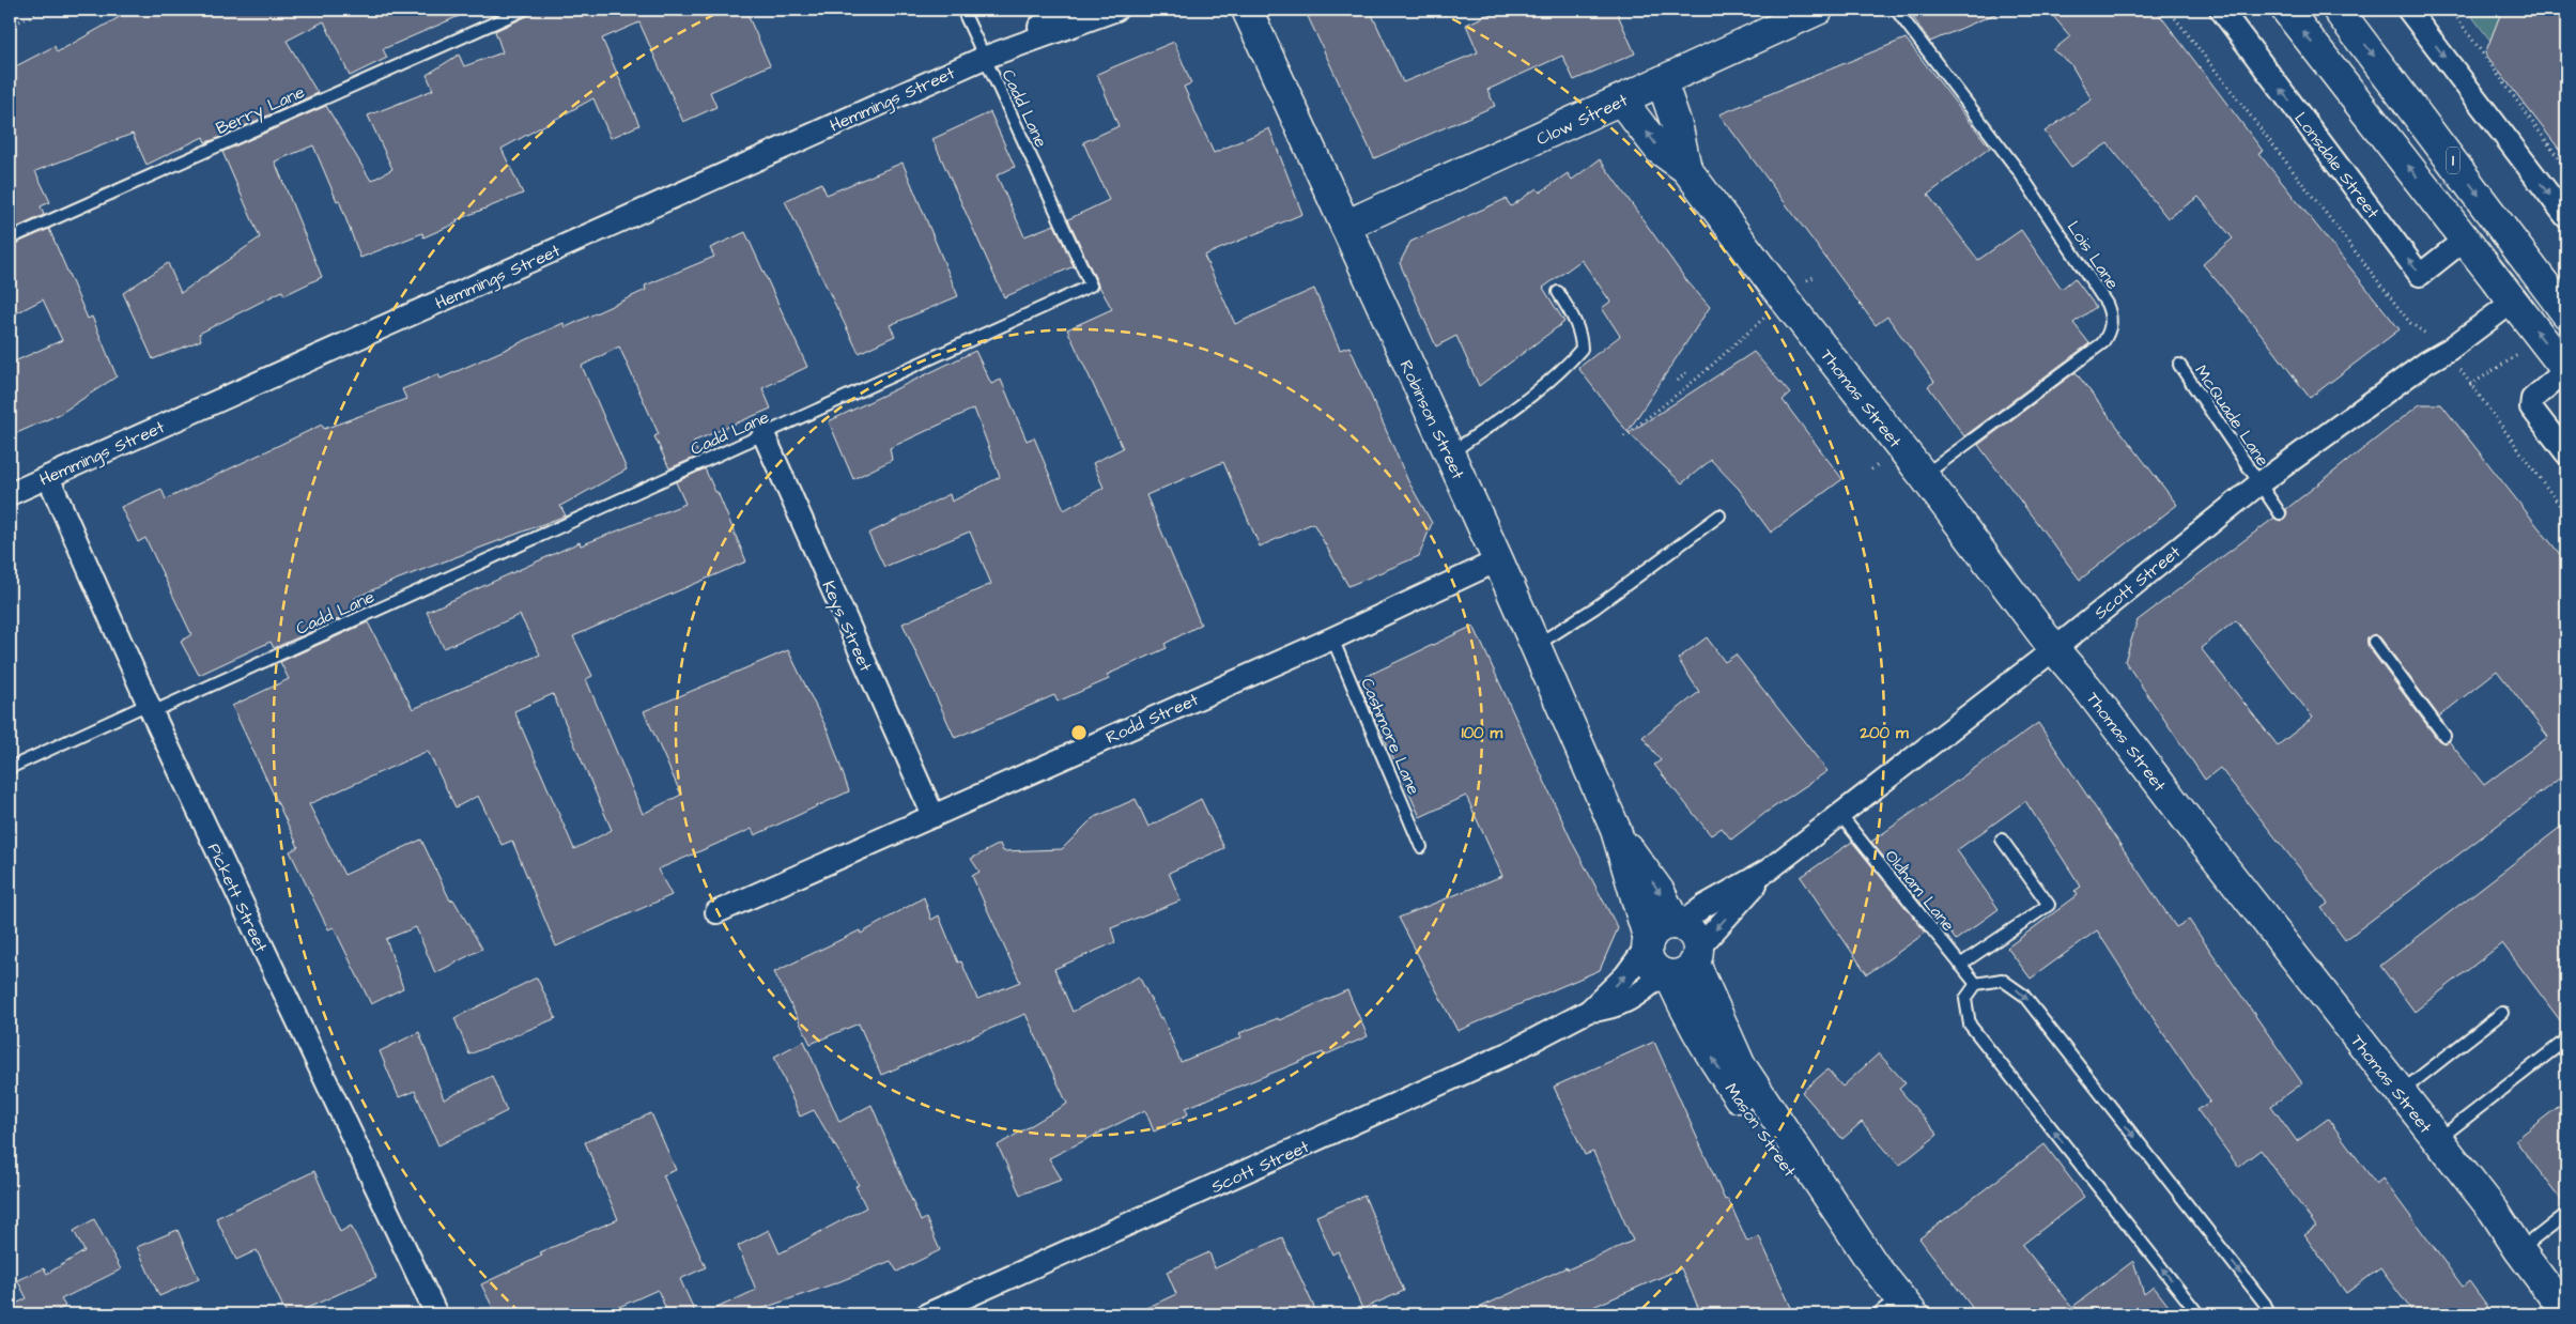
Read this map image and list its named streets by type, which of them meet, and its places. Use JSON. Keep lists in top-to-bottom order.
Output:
{
  "streets": {
    "main road": [
      "Clow Street",
      "1",
      "Thomas Street",
      "Robinson Street",
      "Mason Street"
    ],
    "street": [
      "Hemmings Street",
      "Lonsdale Street",
      "Scott Street",
      "Keys Street",
      "Rodd Street",
      "Pickett Street"
    ],
    "lane": [
      "Cadd Lane",
      "Berry Lane",
      "Lois Lane",
      "McQuade Lane",
      "Cashmore Lane",
      "Oldham Lane"
    ]
  },
  "crossings": [
    ["Hemmings Street", "Cadd Lane"],
    ["Hemmings Street", "Pickett Street"],
    ["Cadd Lane", "Keys Street"],
    ["Cadd Lane", "Pickett Street"],
    ["Clow Street", "Thomas Street"],
    ["Clow Street", "Robinson Street"],
    ["1", "Lonsdale Street"],
    ["1", "Scott Street"],
    ["Lois Lane", "Thomas Street"],
    ["Thomas Street", "Scott Street"],
    ["McQuade Lane", "Scott Street"],
    ["Robinson Street", "Scott Street"],
    ["Robinson Street", "Rodd Street"],
    ["Robinson Street", "Mason Street"],
    ["Scott Street", "Oldham Lane"],
    ["Scott Street", "Mason Street"],
    ["Keys Street", "Rodd Street"],
    ["Rodd Street", "Cashmore Lane"]
  ],
  "rings": ["100 m", "200 m"]
}
